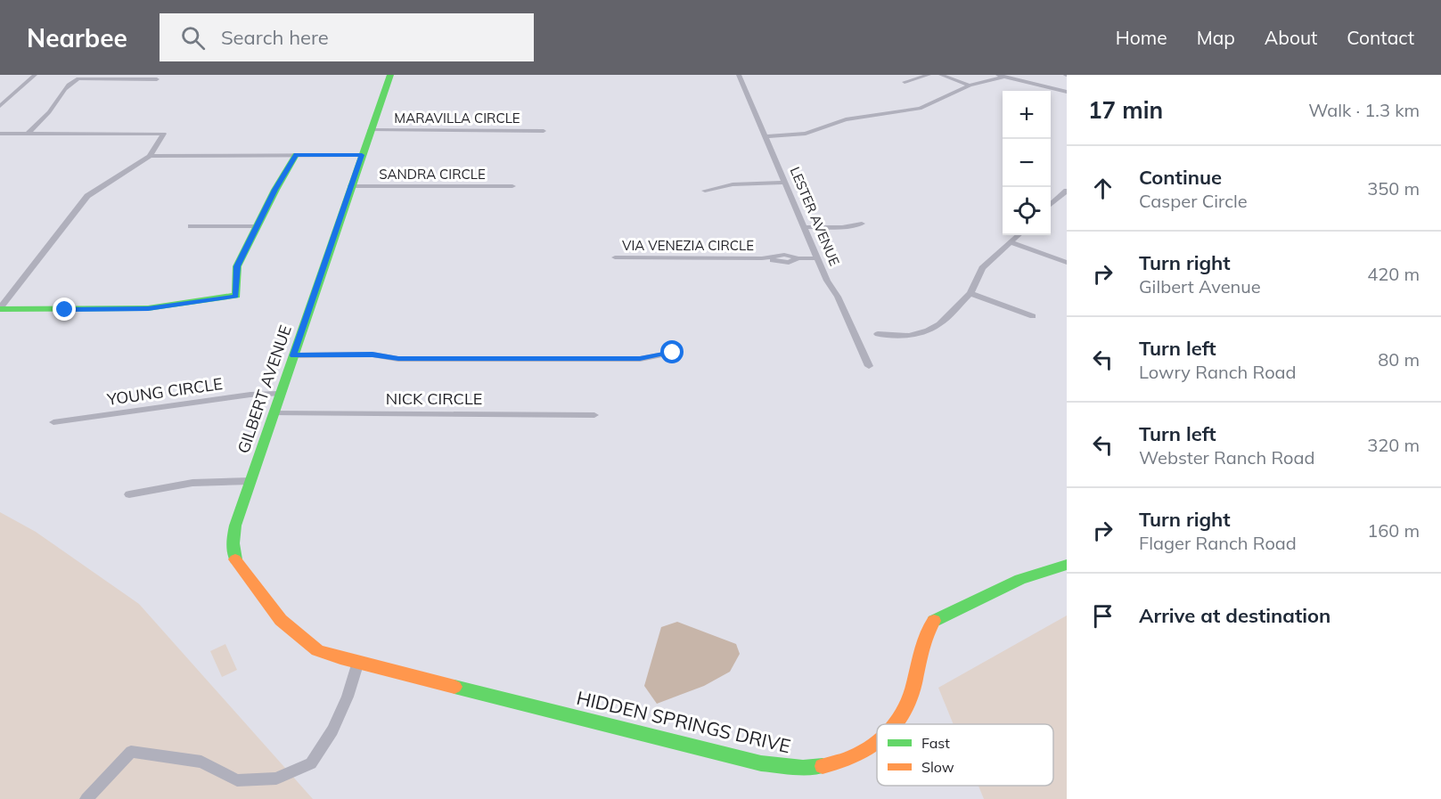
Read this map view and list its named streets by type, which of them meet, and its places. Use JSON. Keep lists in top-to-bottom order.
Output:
{
  "streets": {
    "street": [
      "MARAVILLA CIRCLE",
      "SANDRA CIRCLE",
      "LESTER AVENUE",
      "VIA VENEZIA CIRCLE",
      "GILBERT AVENUE",
      "YOUNG CIRCLE",
      "NICK CIRCLE",
      "HIDDEN SPRINGS DRIVE"
    ]
  },
  "crossings": [
    ["MARAVILLA CIRCLE", "GILBERT AVENUE"],
    ["SANDRA CIRCLE", "GILBERT AVENUE"],
    ["LESTER AVENUE", "VIA VENEZIA CIRCLE"],
    ["GILBERT AVENUE", "YOUNG CIRCLE"],
    ["GILBERT AVENUE", "NICK CIRCLE"],
    ["GILBERT AVENUE", "HIDDEN SPRINGS DRIVE"]
  ],
  "legend": ["Fast", "Slow"],
  "page": {
    "header": "Nearbee",
    "search": "Search here",
    "nav": [
      "Home",
      "Map",
      "About",
      "Contact"
    ],
    "heading": ["17 min", "Walk · 1.3 km"],
    "map_buttons": ["+", "−"],
    "list": [
      ["Continue", "Casper Circle", "350 m"],
      ["Turn right", "Gilbert Avenue", "420 m"],
      ["Turn left", "Lowry Ranch Road", "80 m"],
      ["Turn left", "Webster Ranch Road", "320 m"],
      ["Turn right", "Flager Ranch Road", "160 m"],
      "Arrive at destination"
    ]
  }
}
